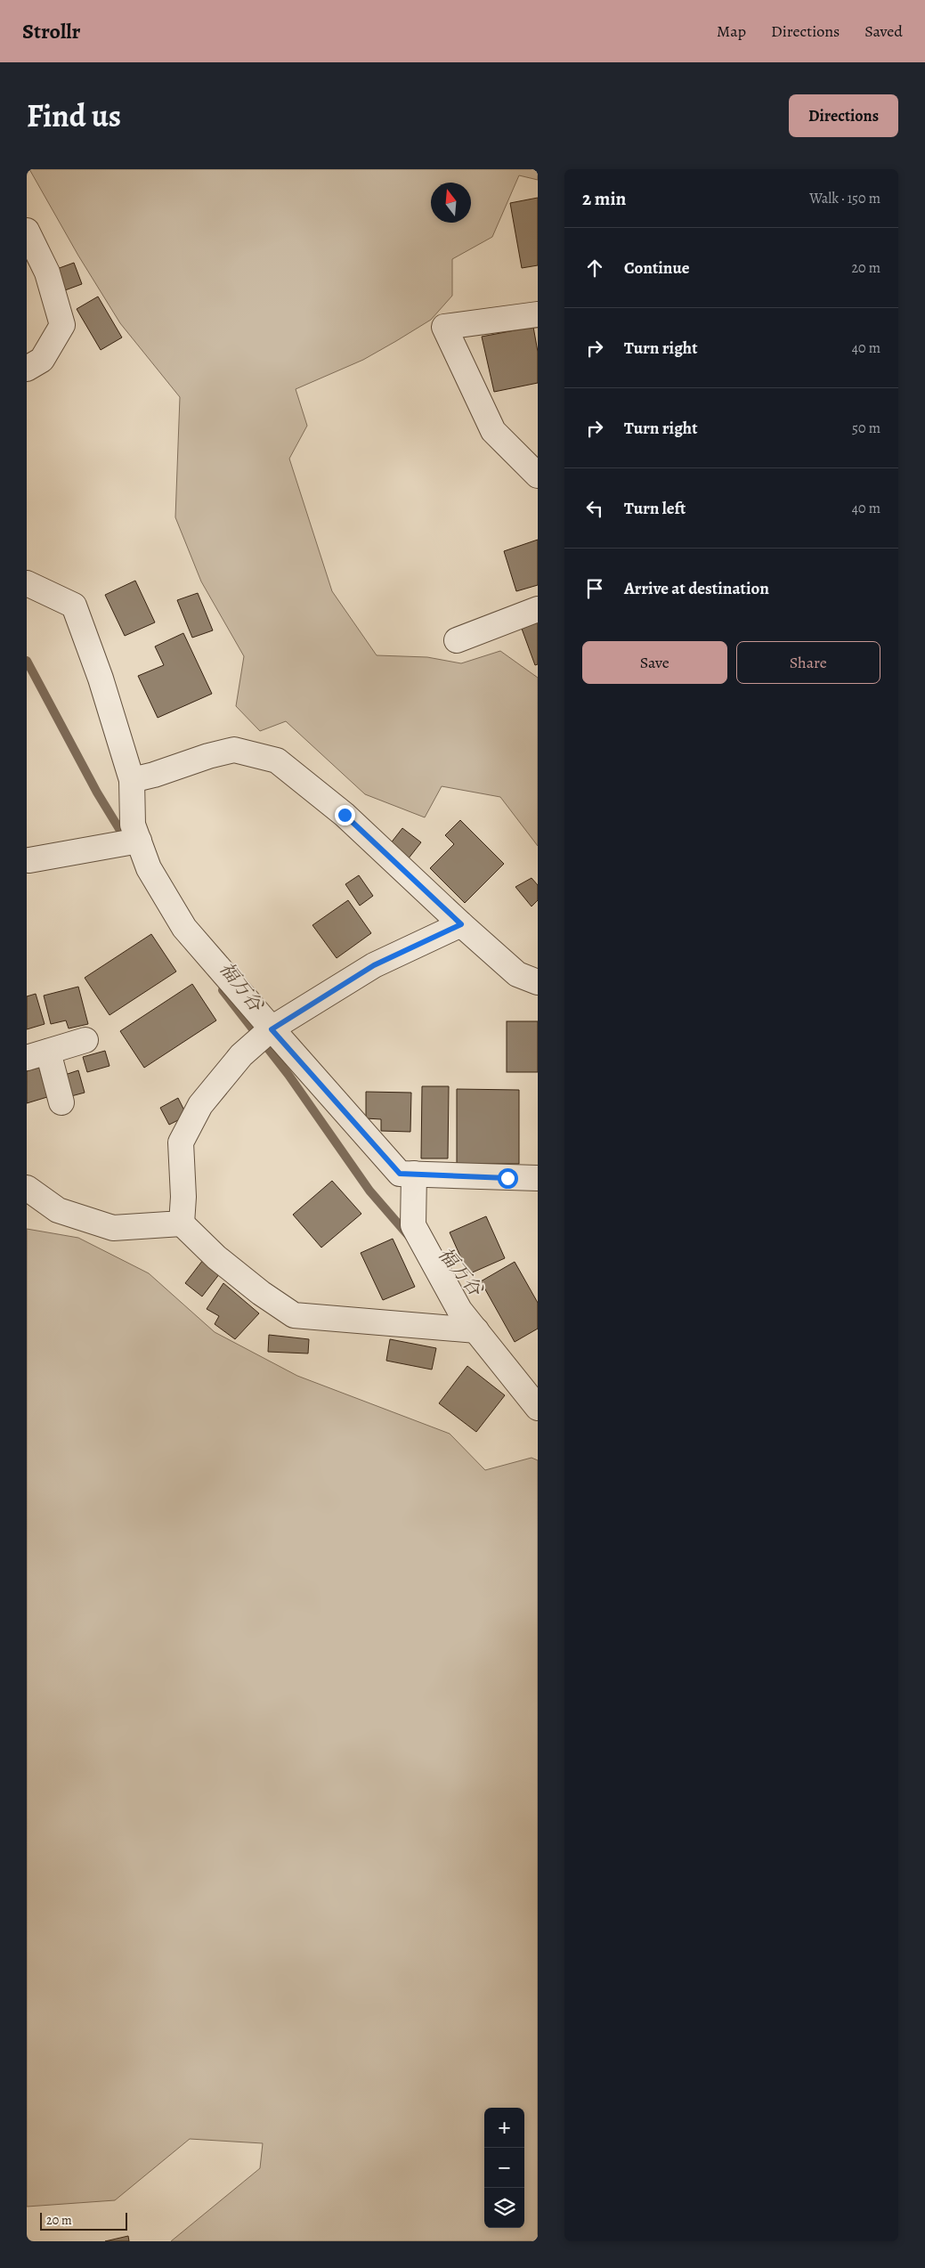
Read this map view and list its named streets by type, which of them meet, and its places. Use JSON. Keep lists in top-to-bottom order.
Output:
{
  "water": ["福万谷"],
  "scale_bar": "20 m",
  "north": "top",
  "page": {
    "header": "Strollr",
    "nav": ["Map", "Directions", "Saved"],
    "title": "Find us",
    "buttons": [
      "Directions",
      ["Save", "Share"]
    ],
    "heading": ["2 min", "Walk · 150 m"],
    "list": [
      ["Continue", "20 m"],
      ["Turn right", "40 m"],
      ["Turn right", "50 m"],
      ["Turn left", "40 m"],
      "Arrive at destination"
    ],
    "map_buttons": ["+", "−"],
    "scale": "20 m"
  }
}
